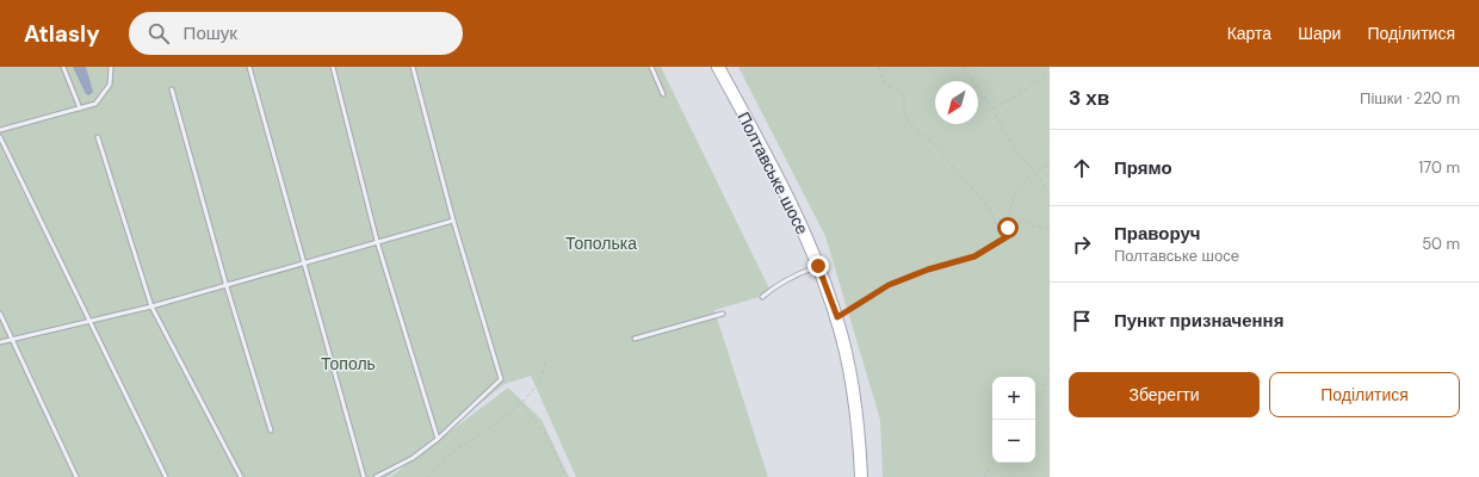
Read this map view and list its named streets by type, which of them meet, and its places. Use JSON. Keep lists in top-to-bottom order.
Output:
{
  "streets": {
    "main road": ["Полтавське шосе"]
  },
  "parks": ["Тополька", "Тополь"],
  "north": "bottom left",
  "page": {
    "header": "Atlasly",
    "search": "Пошук",
    "nav": ["Карта", "Шари", "Поділитися"],
    "heading": ["3 хв", "Пішки · 220 m"],
    "list": [
      ["Прямо", "170 m"],
      ["Праворуч", "Полтавське шосе", "50 m"],
      "Пункт призначення"
    ],
    "buttons": ["Зберегти", "Поділитися"],
    "map_buttons": ["+", "−"]
  }
}
